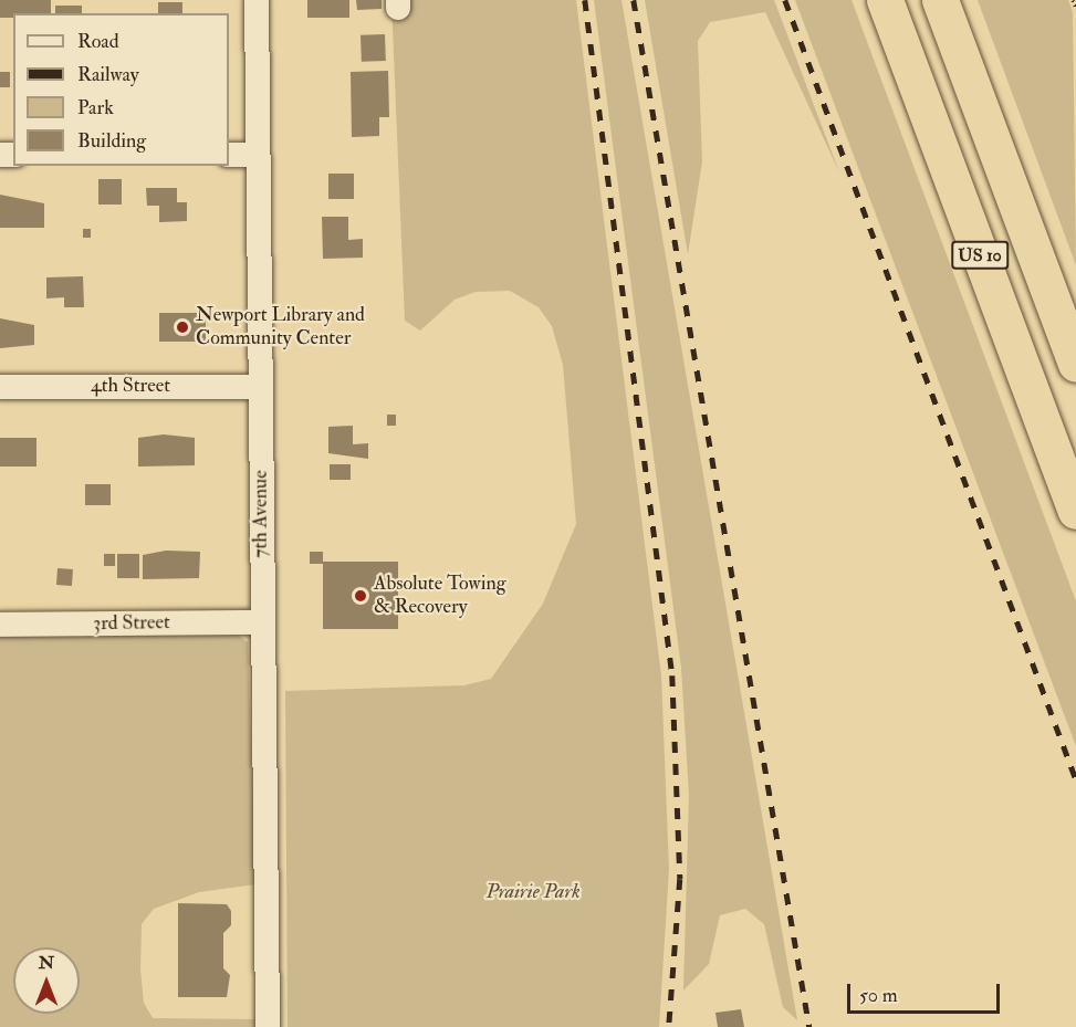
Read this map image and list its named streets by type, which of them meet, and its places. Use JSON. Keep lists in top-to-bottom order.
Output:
{
  "streets": {
    "highway": ["US 10"],
    "street": ["4th Street", "7th Avenue", "3rd Street"]
  },
  "crossings": [
    ["4th Street", "7th Avenue"],
    ["7th Avenue", "3rd Street"]
  ],
  "parks": ["Prairie Park"],
  "places": ["Newport Library and Community Center", "Absolute Towing & Recovery"],
  "legend": [
    "Road",
    "Railway",
    "Park",
    "Building"
  ],
  "scale_bar": "50 m",
  "north": "top"
}
